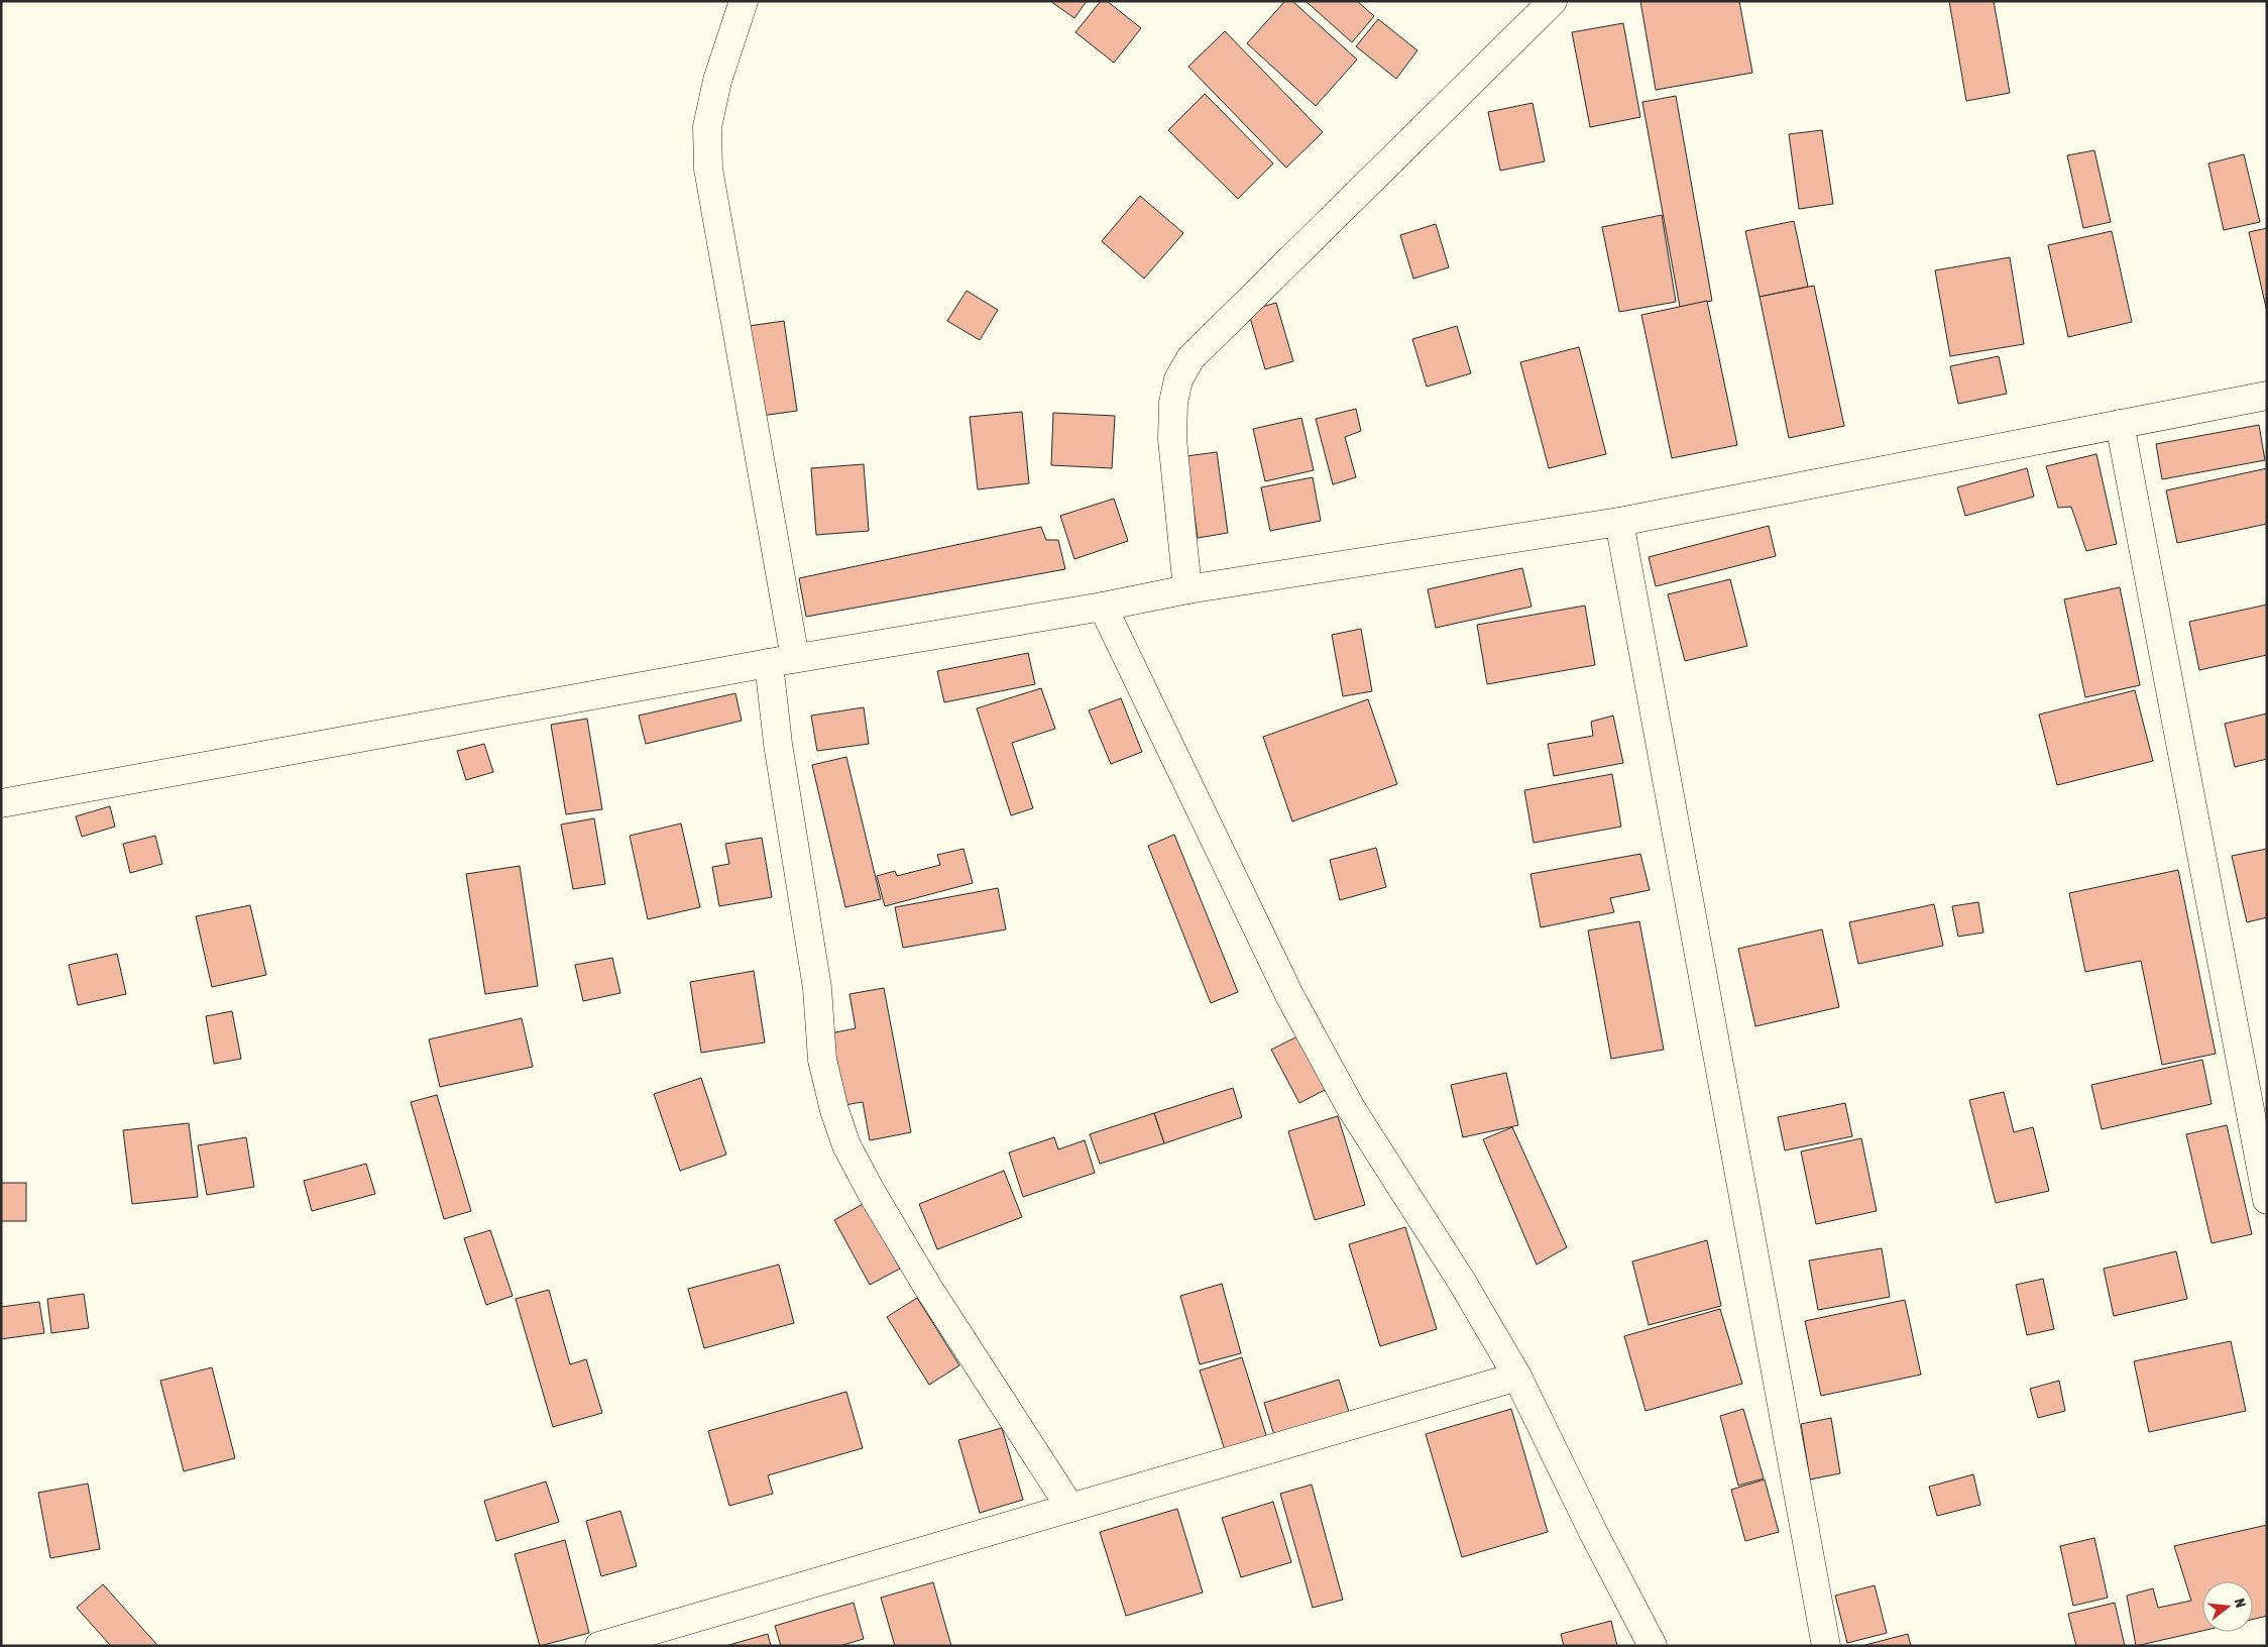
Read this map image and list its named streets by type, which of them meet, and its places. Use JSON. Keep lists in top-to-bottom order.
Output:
{
  "north": "right"
}
